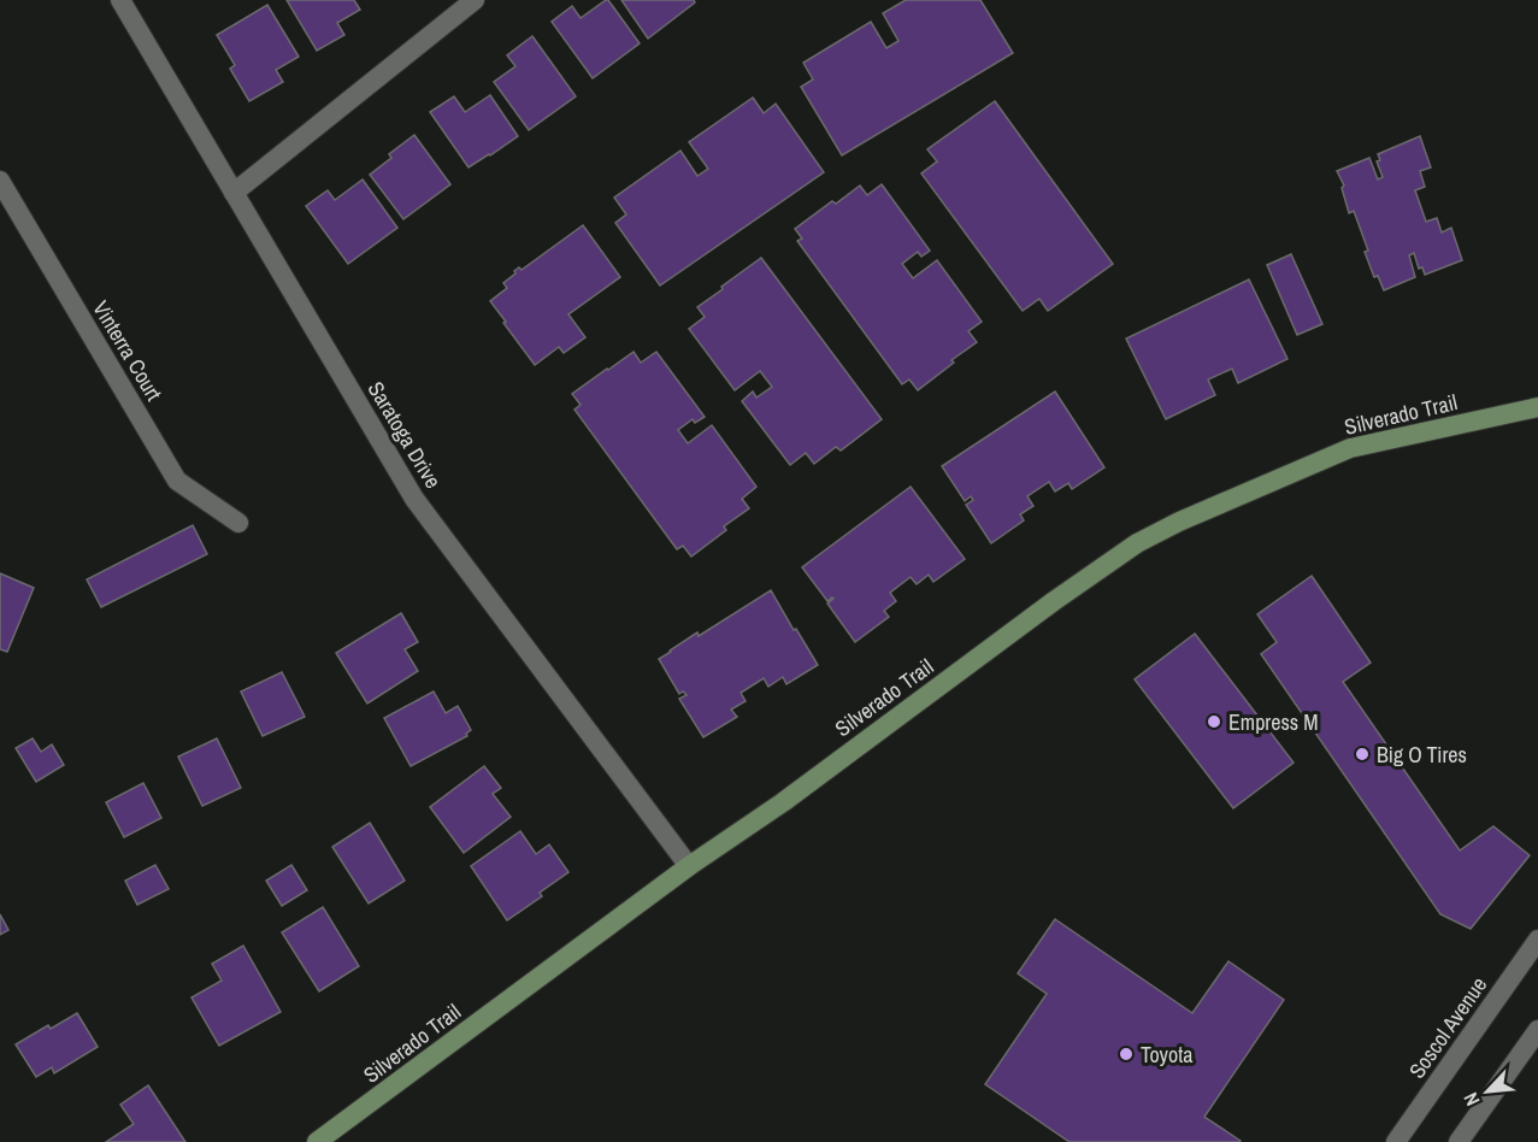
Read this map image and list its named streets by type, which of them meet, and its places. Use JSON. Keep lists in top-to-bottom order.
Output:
{
  "streets": {
    "main road": ["Silverado Trail"],
    "street": ["Vinterra Court", "Saratoga Drive", "Soscol Avenue"]
  },
  "crossings": [
    ["Silverado Trail", "Saratoga Drive"]
  ],
  "places": ["Empress M", "Big O Tires", "Toyota"],
  "north": "bottom left"
}
